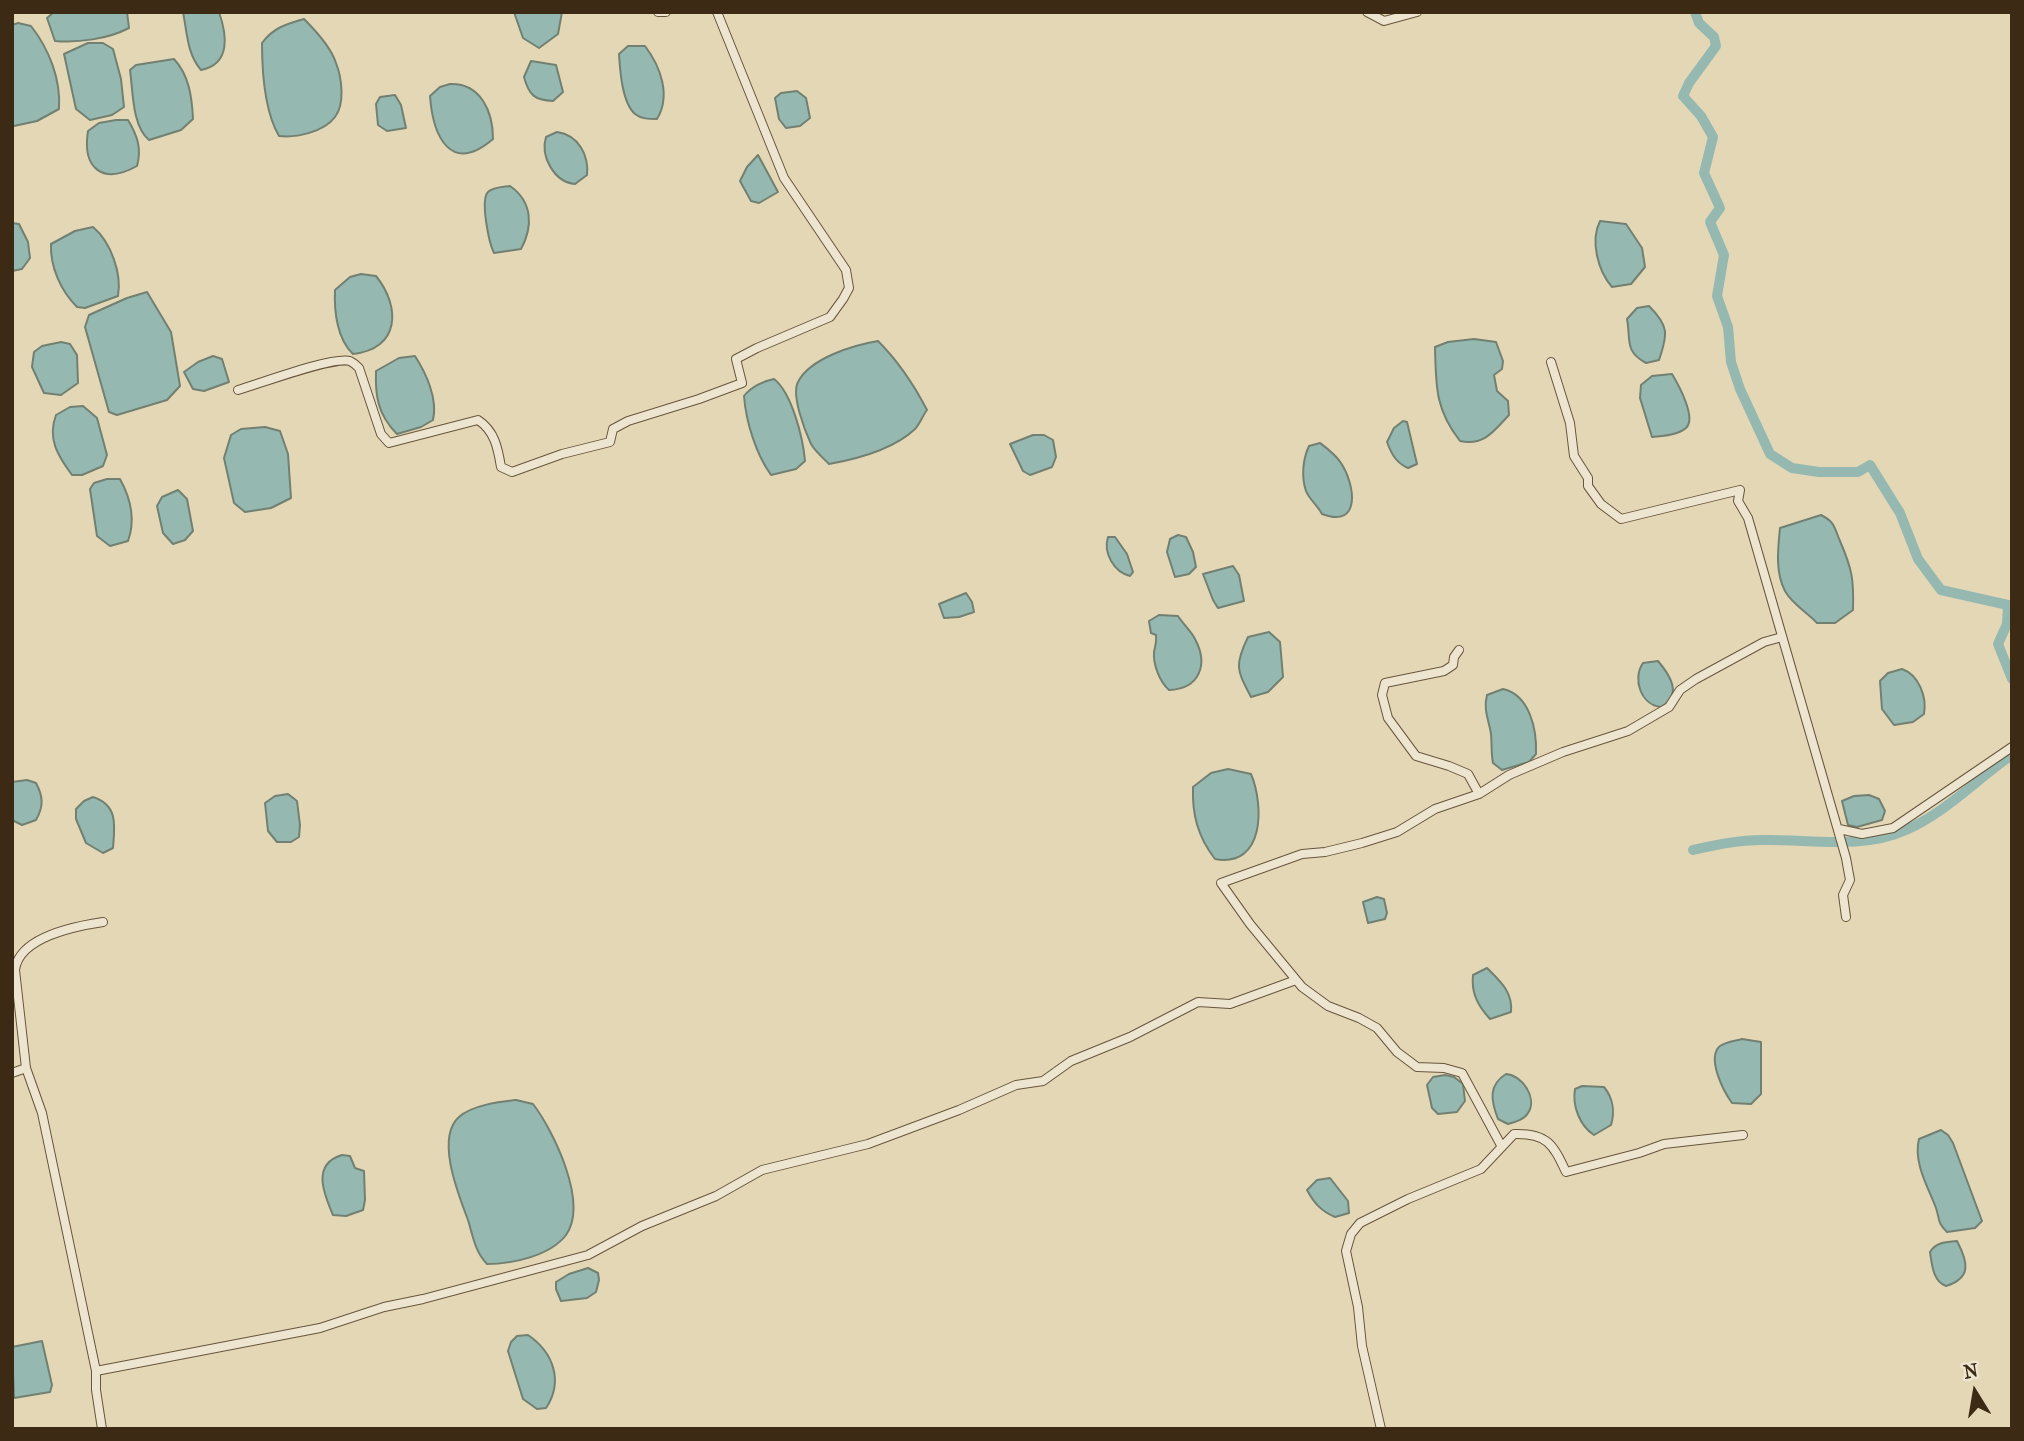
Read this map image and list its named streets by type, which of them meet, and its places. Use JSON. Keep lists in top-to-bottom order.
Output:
{
  "north": "top"
}
